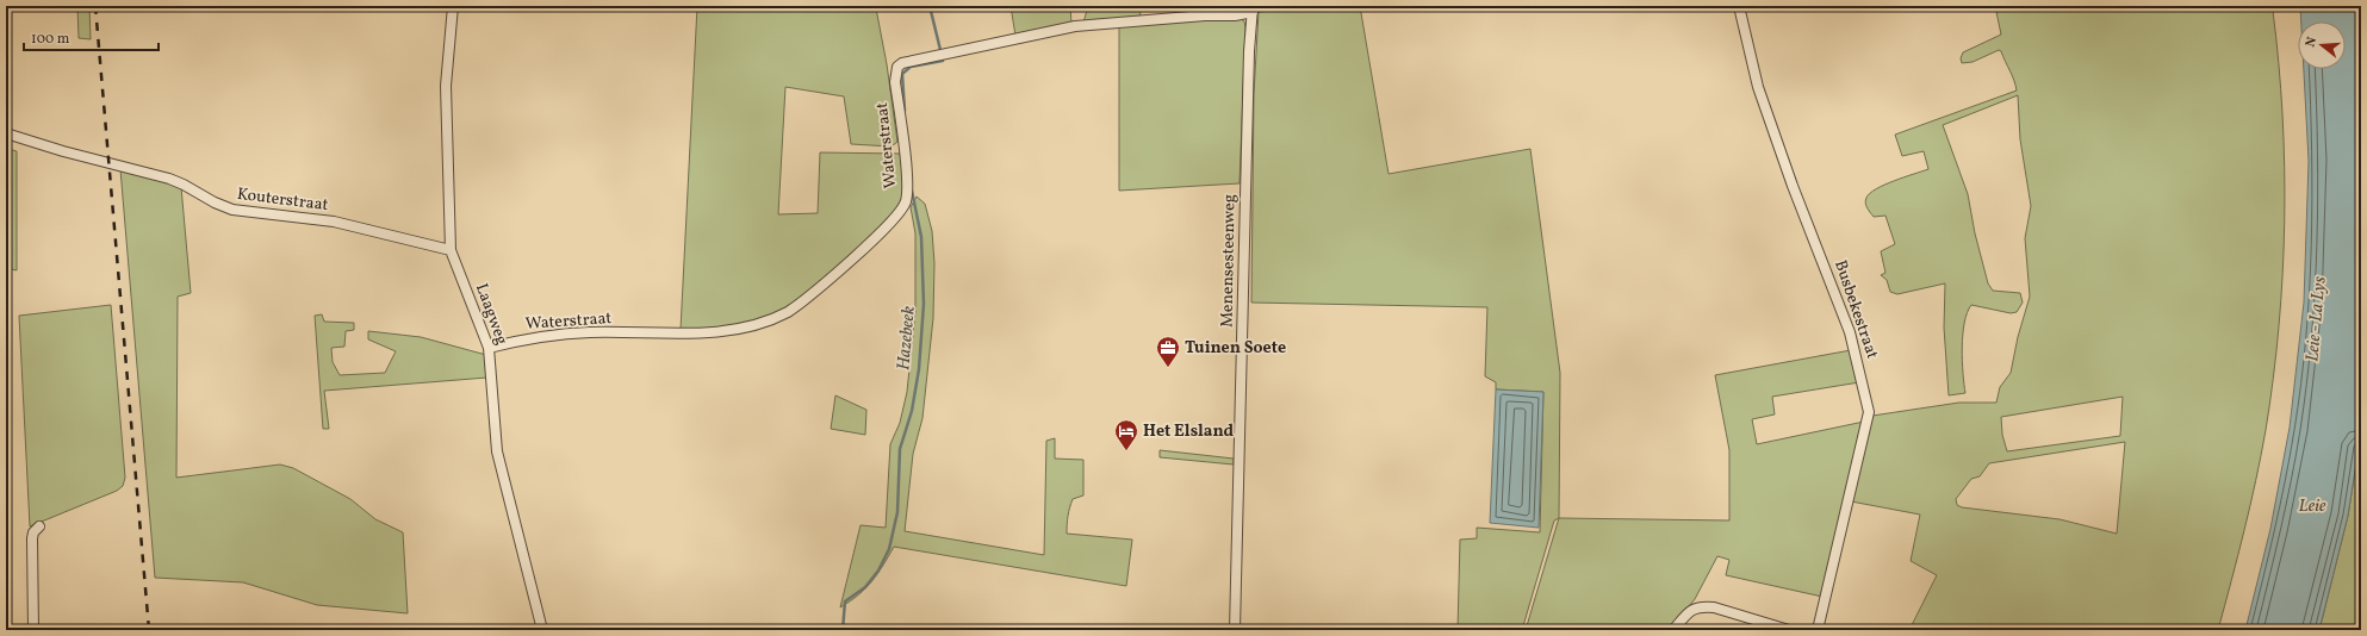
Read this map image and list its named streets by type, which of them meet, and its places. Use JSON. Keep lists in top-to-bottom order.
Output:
{
  "streets": {
    "street": [
      "Waterstraat",
      "Kouterstraat",
      "Menensesteenweg",
      "Busbekestraat",
      "Laagweg"
    ]
  },
  "crossings": [
    ["Waterstraat", "Menensesteenweg"],
    ["Waterstraat", "Laagweg"],
    ["Kouterstraat", "Laagweg"]
  ],
  "water": ["Leie - La Lys", "Hazebeek", "Leie"],
  "places": {
    "office": ["Tuinen Soete"],
    "hotel": ["Het Elsland"]
  },
  "scale_bar": "100 m",
  "north": "left"
}
